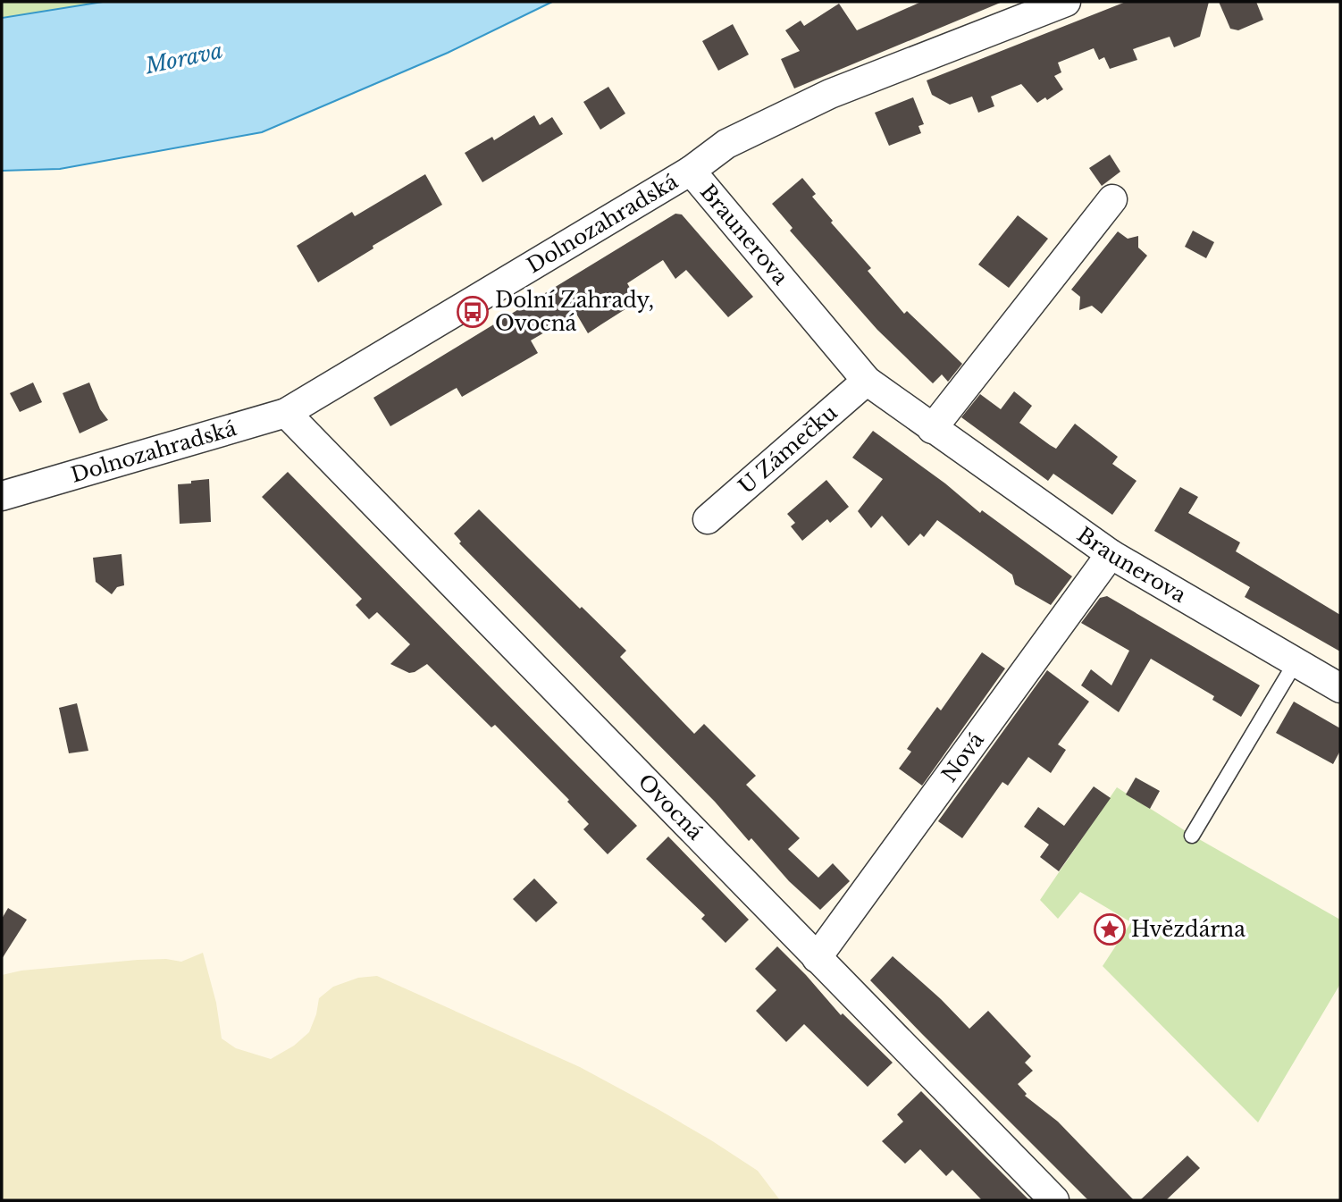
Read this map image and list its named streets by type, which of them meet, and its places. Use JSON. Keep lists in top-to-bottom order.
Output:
{
  "streets": {
    "street": [
      "Dolnozahradská",
      "Braunerova",
      "U Zámečku",
      "Nová",
      "Ovocná"
    ]
  },
  "crossings": [
    ["Dolnozahradská", "Braunerova"],
    ["Dolnozahradská", "Ovocná"],
    ["Braunerova", "U Zámečku"],
    ["Braunerova", "Nová"],
    ["Nová", "Ovocná"]
  ],
  "water": ["Morava"],
  "places": {
    "bus stop": ["Dolní Zahrady, Ovocná"],
    "place": ["Hvězdárna"]
  }
}
